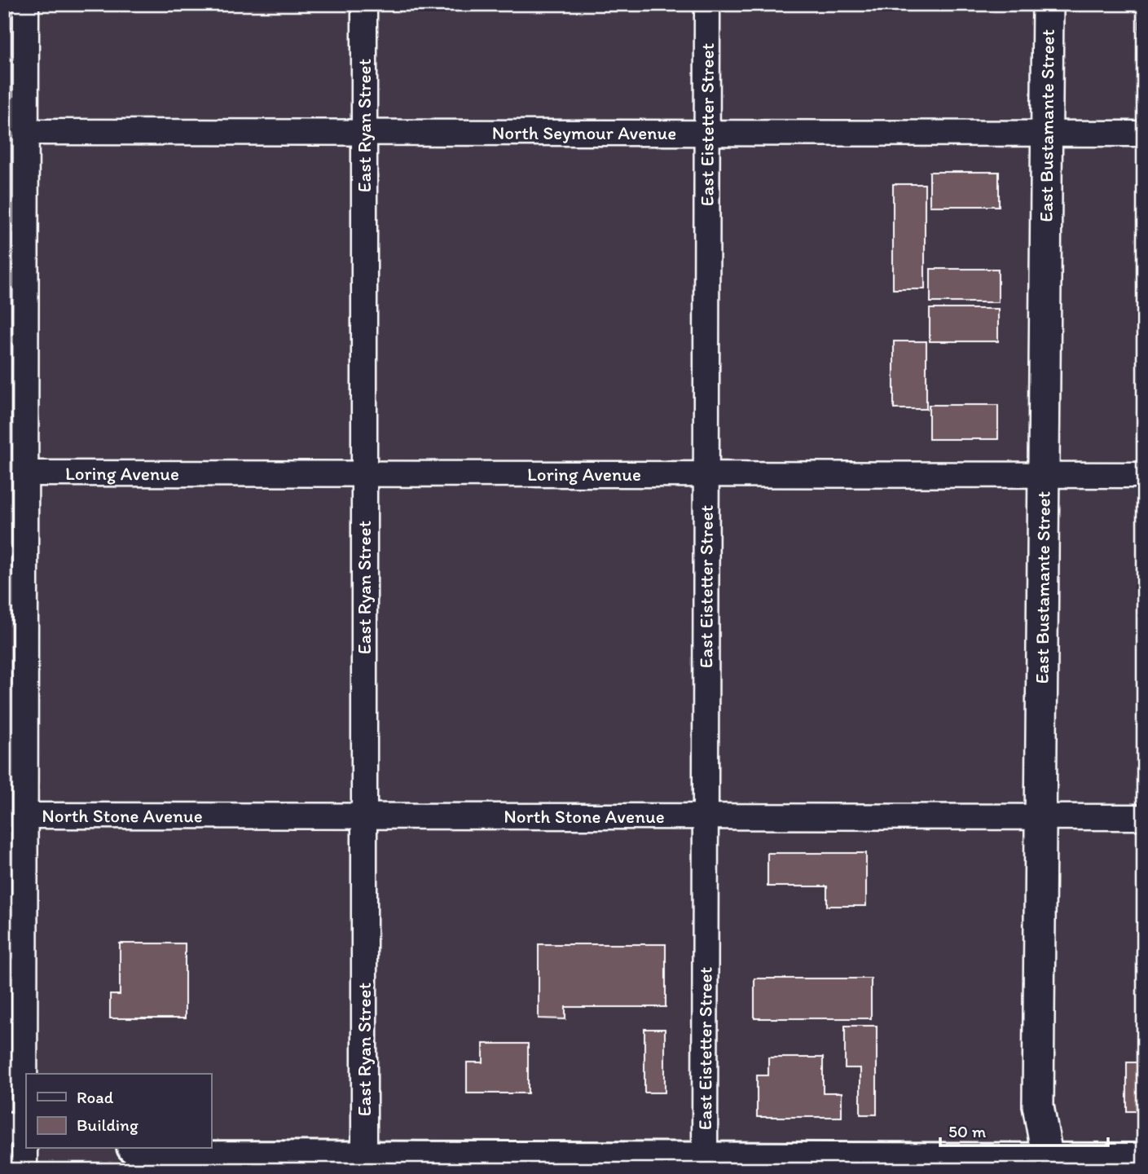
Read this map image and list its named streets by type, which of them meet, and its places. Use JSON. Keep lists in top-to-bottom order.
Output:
{
  "streets": {
    "street": [
      "East Ryan Street",
      "East Eistetter Street",
      "East Bustamante Street",
      "North Seymour Avenue",
      "Loring Avenue",
      "North Stone Avenue"
    ]
  },
  "crossings": [
    ["East Ryan Street", "North Seymour Avenue"],
    ["East Ryan Street", "Loring Avenue"],
    ["East Ryan Street", "North Stone Avenue"],
    ["East Eistetter Street", "North Seymour Avenue"],
    ["East Eistetter Street", "Loring Avenue"],
    ["East Eistetter Street", "North Stone Avenue"],
    ["East Bustamante Street", "North Seymour Avenue"],
    ["East Bustamante Street", "Loring Avenue"],
    ["East Bustamante Street", "North Stone Avenue"]
  ],
  "legend": ["Road", "Building"],
  "scale_bar": "50 m"
}
